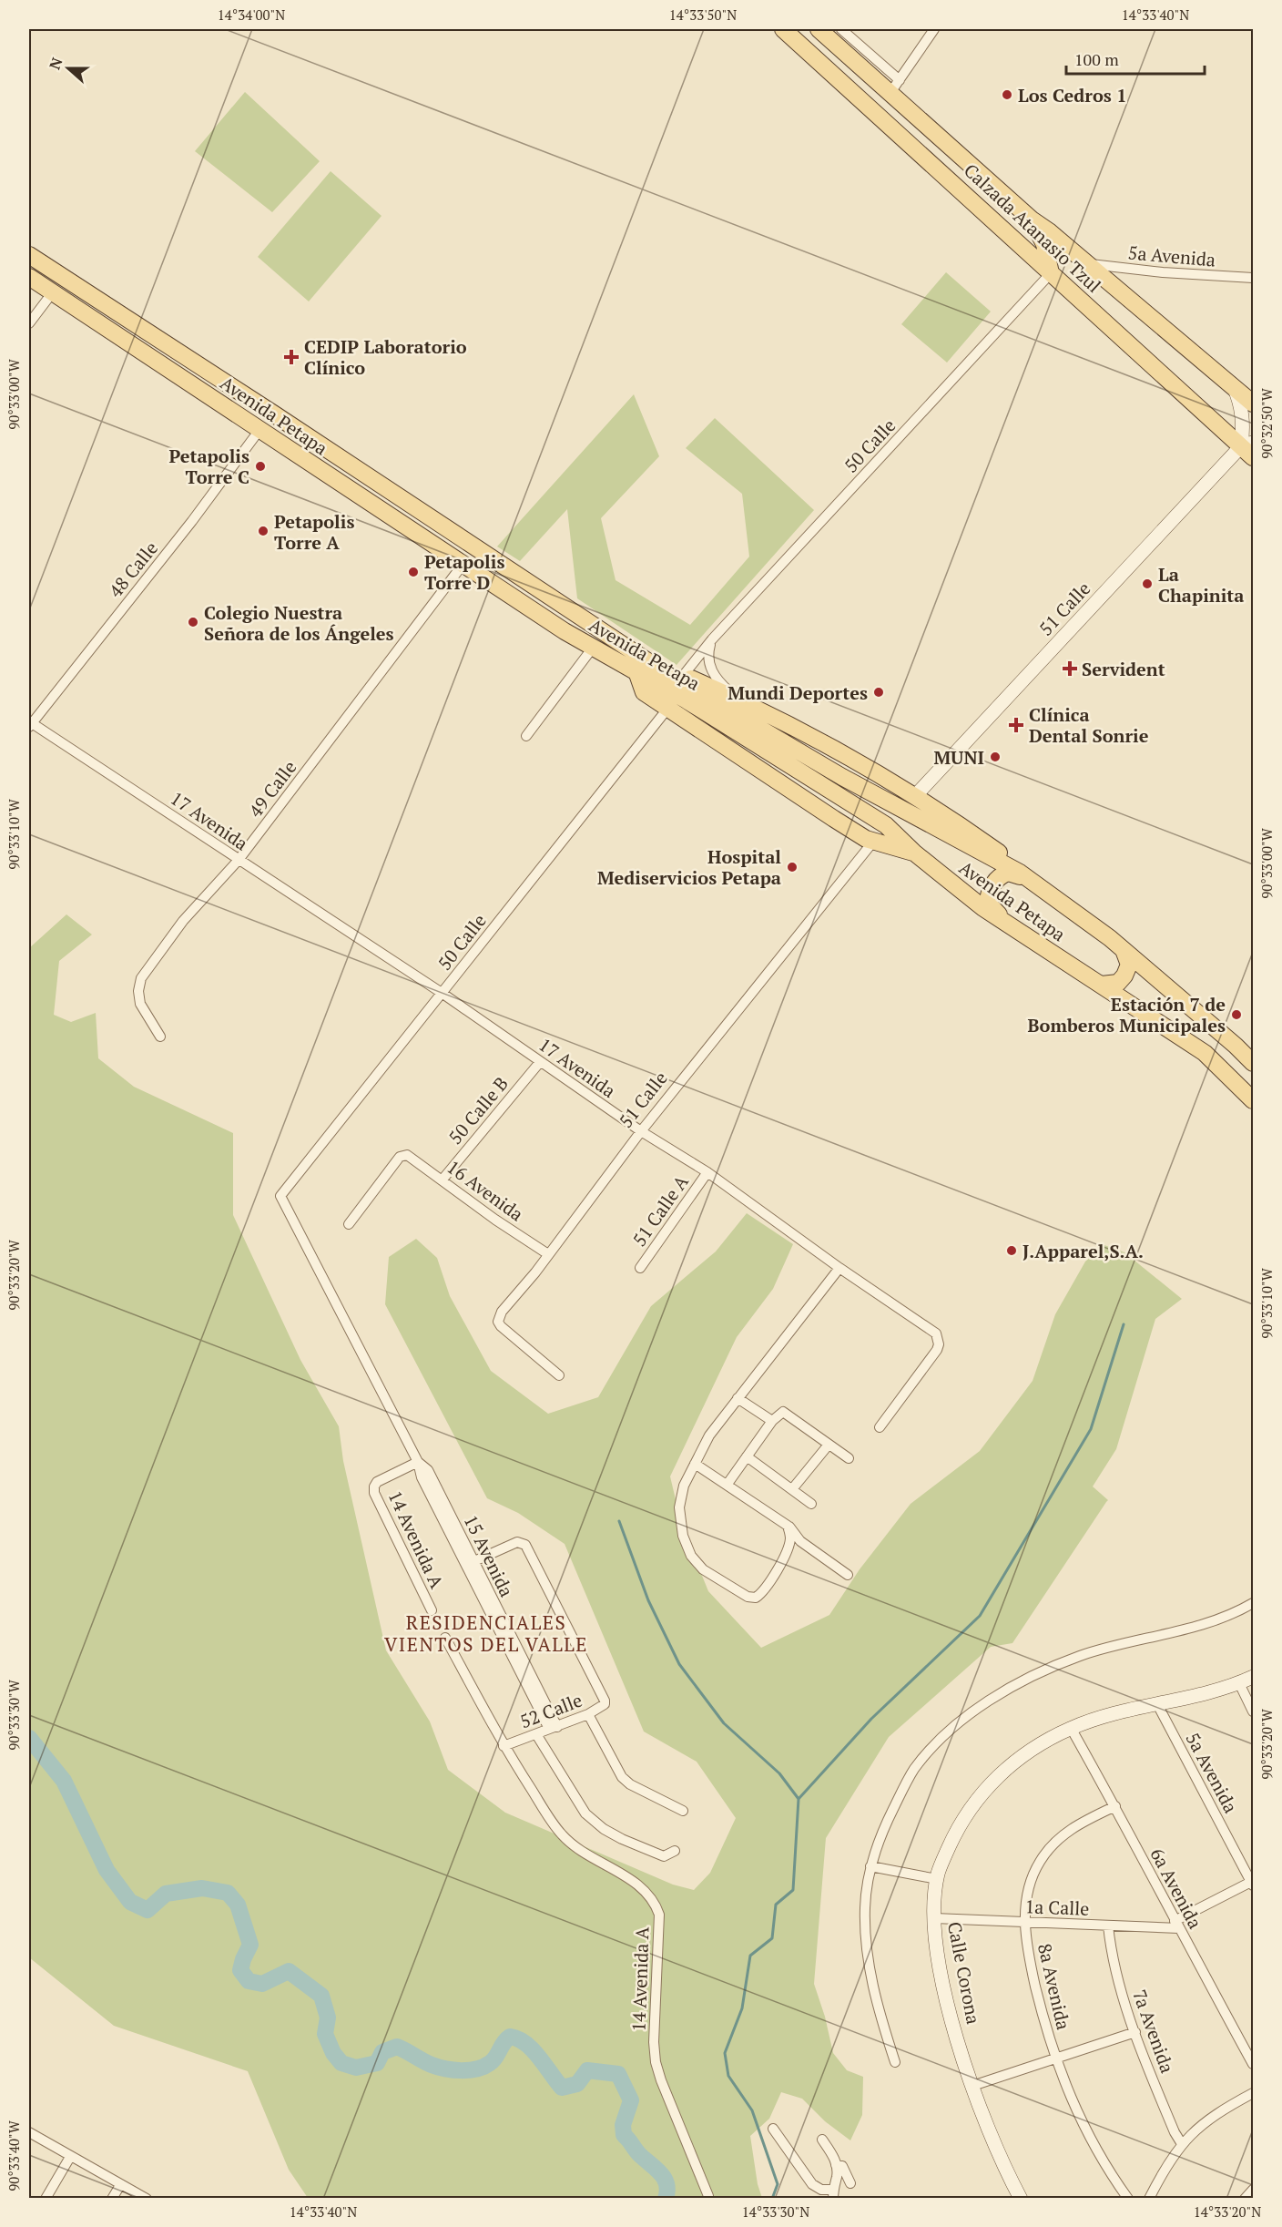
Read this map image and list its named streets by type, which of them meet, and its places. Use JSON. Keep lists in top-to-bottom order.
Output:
{
  "streets": {
    "main road": ["Calzada Atanasio Tzul", "Avenida Petapa"],
    "street": [
      "5a Avenida",
      "50 Calle",
      "48 Calle",
      "51 Calle",
      "49 Calle",
      "17 Avenida",
      "50 Calle B",
      "16 Avenida",
      "51 Calle A",
      "14 Avenida A",
      "15 Avenida",
      "52 Calle",
      "6a Avenida",
      "1a Calle",
      "Calle Corona",
      "8a Avenida",
      "7a Avenida"
    ]
  },
  "crossings": [
    ["Calzada Atanasio Tzul", "5a Avenida"],
    ["Calzada Atanasio Tzul", "50 Calle"],
    ["Calzada Atanasio Tzul", "51 Calle"],
    ["5a Avenida", "1a Calle"],
    ["5a Avenida", "Calle Corona"],
    ["Avenida Petapa", "48 Calle"],
    ["Avenida Petapa", "49 Calle"],
    ["50 Calle", "17 Avenida"],
    ["50 Calle", "15 Avenida"],
    ["48 Calle", "17 Avenida"],
    ["51 Calle", "17 Avenida"],
    ["51 Calle", "16 Avenida"],
    ["49 Calle", "17 Avenida"],
    ["17 Avenida", "50 Calle B"],
    ["17 Avenida", "51 Calle A"],
    ["50 Calle B", "16 Avenida"],
    ["14 Avenida A", "15 Avenida"],
    ["14 Avenida A", "52 Calle"],
    ["15 Avenida", "52 Calle"],
    ["6a Avenida", "1a Calle"],
    ["6a Avenida", "Calle Corona"],
    ["6a Avenida", "8a Avenida"],
    ["1a Calle", "Calle Corona"],
    ["1a Calle", "8a Avenida"],
    ["1a Calle", "7a Avenida"]
  ],
  "districts": ["RESIDENCIALES VIENTOS DEL VALLE"],
  "places": {
    "other": [
      "Los Cedros 1",
      "Petapolis Torre C",
      "Petapolis Torre A",
      "Petapolis Torre D",
      "La Chapinita",
      "Colegio Nuestra Señora de los Ángeles",
      "Mundi Deportes",
      "MUNI",
      "Hospital Mediservicios Petapa",
      "Estación 7 de Bomberos Municipales",
      "J.Apparel,S.A."
    ],
    "health": ["CEDIP Laboratorio Clínico", "Servident", "Clínica Dental Sonrie"]
  },
  "scale_bar": "100 m",
  "north": "left",
  "coordinates": [
    "14°34'00\"N",
    "14°33'50\"N",
    "14°33'40\"N",
    "90°33'00\"W",
    "90°32'50\"W",
    "90°33'10\"W",
    "90°33'20\"W",
    "90°33'30\"W",
    "90°33'40\"W",
    "14°33'30\"N",
    "14°33'20\"N"
  ]
}
